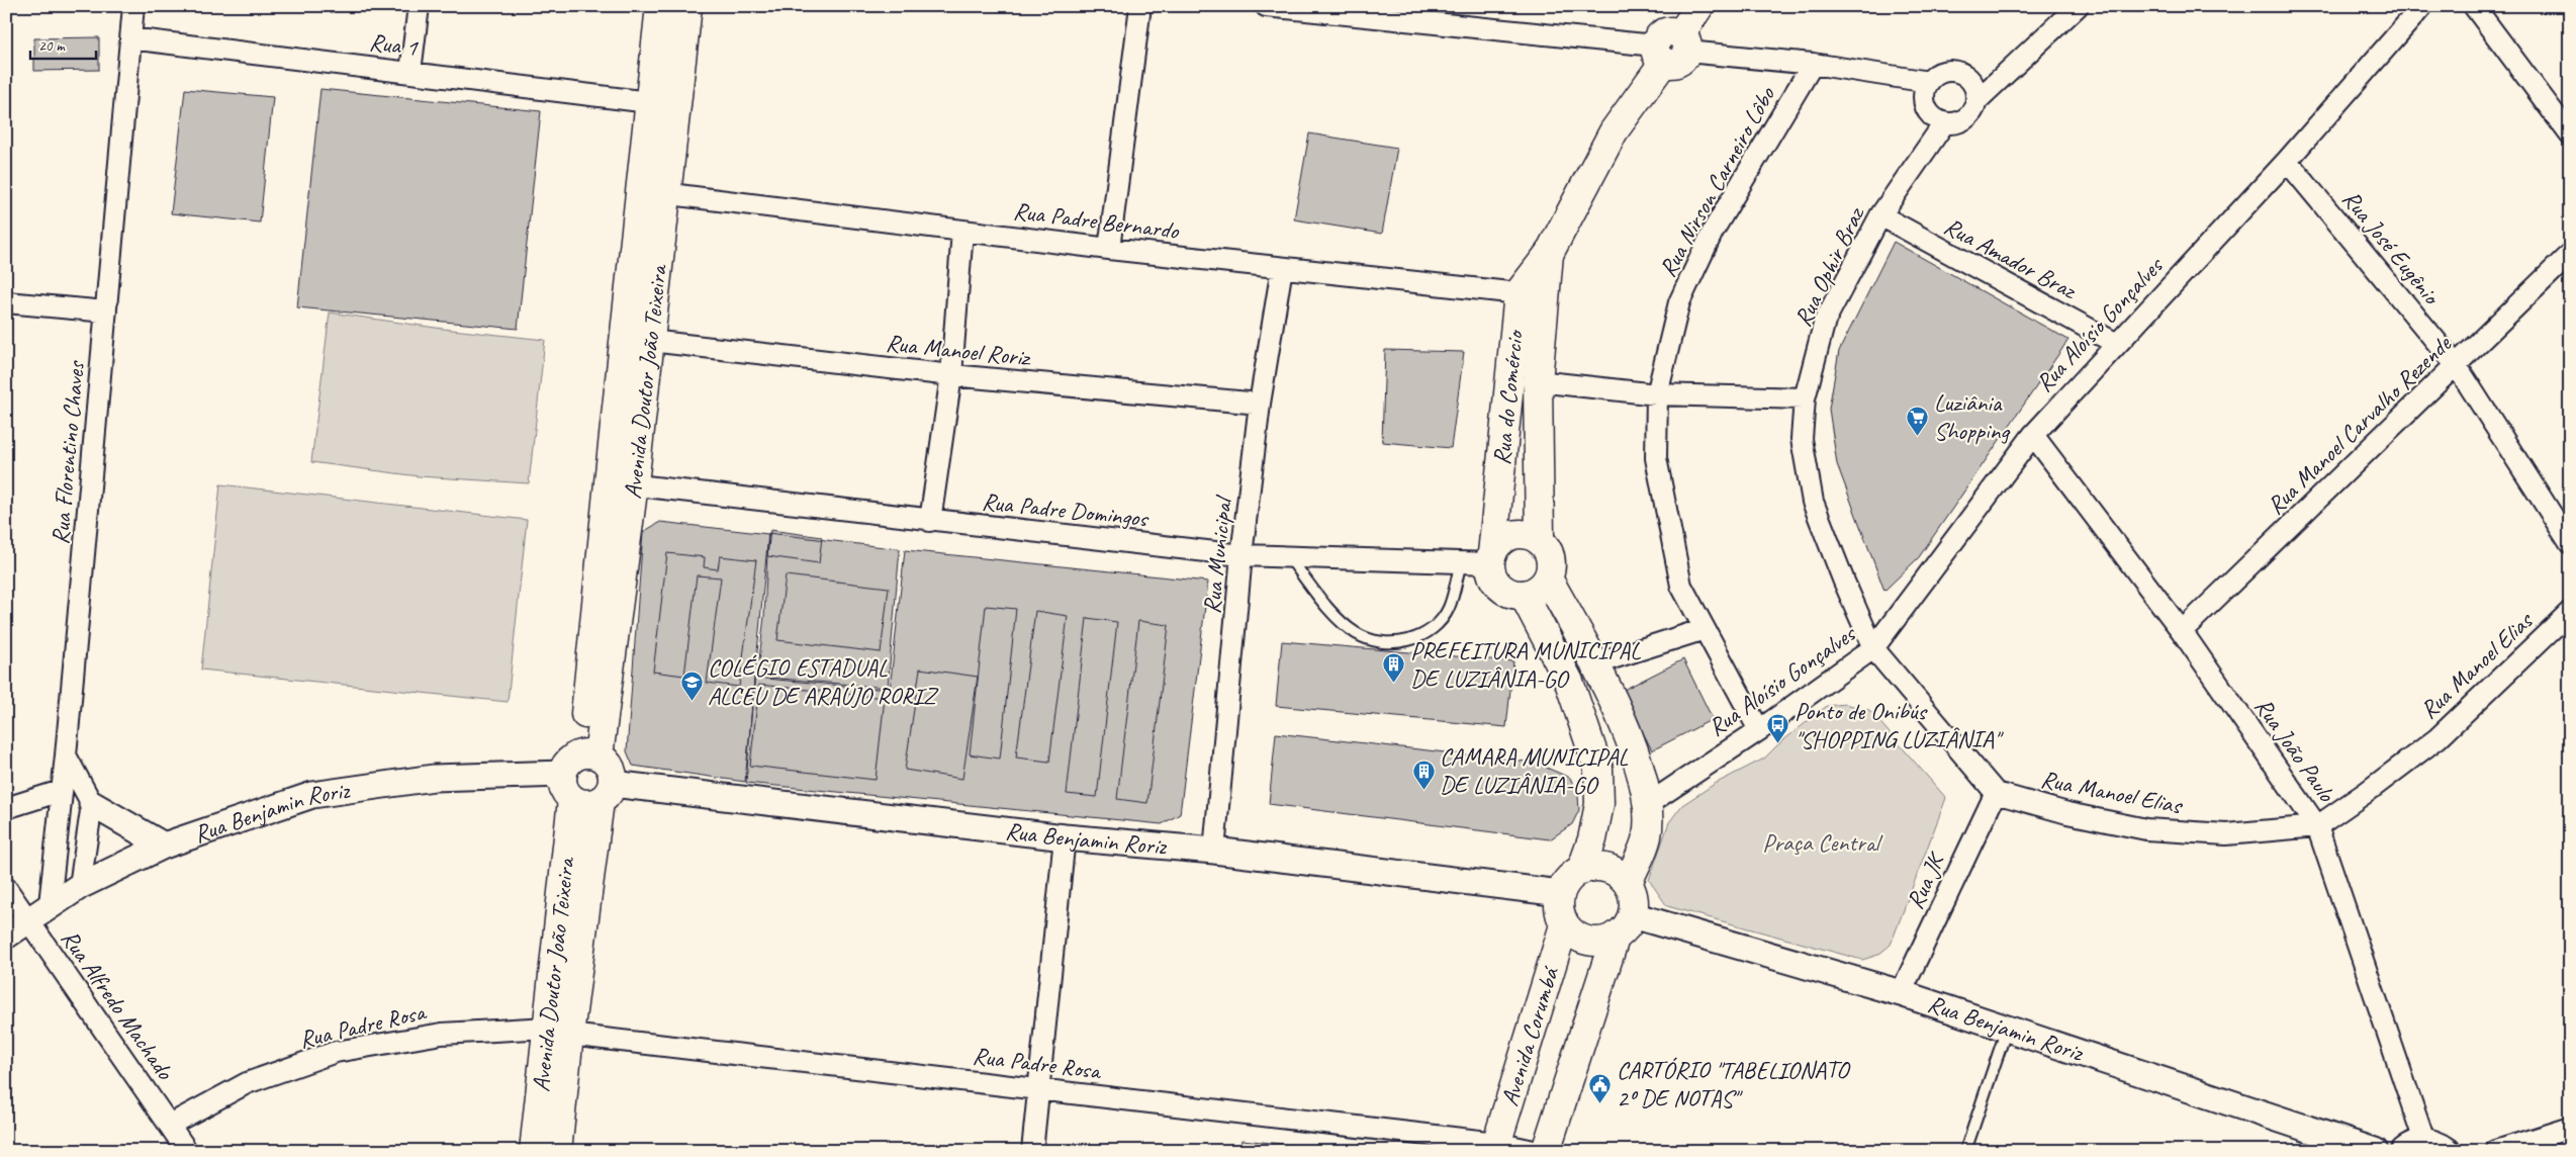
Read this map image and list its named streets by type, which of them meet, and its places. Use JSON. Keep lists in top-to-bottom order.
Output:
{
  "streets": {
    "main road": ["Avenida Doutor João Teixeira", "Rua do Comércio", "Avenida Corumbá"],
    "street": [
      "Rua 1",
      "Rua Nirson Carneiro Lôbo",
      "Rua Padre Bernardo",
      "Rua José Eugênio",
      "Rua Amador Braz",
      "Rua Ophir Braz",
      "Rua Aloísio Gonçalves",
      "Rua Manoel Roriz",
      "Rua Manoel Carvalho Rezende",
      "Rua Florentino Chaves",
      "Rua Padre Domingos",
      "Rua Municipal",
      "Rua Manoel Elias",
      "Rua João Paulo",
      "Rua Benjamin Roriz",
      "Rua JK",
      "Rua Alfredo Machado",
      "Rua Padre Rosa"
    ]
  },
  "crossings": [
    ["Rua 1", "Avenida Doutor João Teixeira"],
    ["Rua 1", "Rua Florentino Chaves"],
    ["Rua Nirson Carneiro Lôbo", "Rua Aloísio Gonçalves"],
    ["Rua Padre Bernardo", "Avenida Doutor João Teixeira"],
    ["Rua Padre Bernardo", "Rua do Comércio"],
    ["Rua Padre Bernardo", "Rua Municipal"],
    ["Rua José Eugênio", "Rua Aloísio Gonçalves"],
    ["Rua José Eugênio", "Rua Manoel Carvalho Rezende"],
    ["Rua Amador Braz", "Rua Ophir Braz"],
    ["Rua Amador Braz", "Rua Aloísio Gonçalves"],
    ["Rua Ophir Braz", "Rua Aloísio Gonçalves"],
    ["Rua Aloísio Gonçalves", "Rua João Paulo"],
    ["Rua Manoel Roriz", "Avenida Doutor João Teixeira"],
    ["Rua Manoel Roriz", "Rua Municipal"],
    ["Avenida Doutor João Teixeira", "Rua Padre Domingos"],
    ["Avenida Doutor João Teixeira", "Rua Benjamin Roriz"],
    ["Avenida Doutor João Teixeira", "Rua Padre Rosa"],
    ["Rua do Comércio", "Rua Padre Domingos"],
    ["Rua Manoel Carvalho Rezende", "Rua João Paulo"],
    ["Rua Florentino Chaves", "Rua Benjamin Roriz"],
    ["Rua Padre Domingos", "Rua Municipal"],
    ["Rua Municipal", "Rua Benjamin Roriz"],
    ["Rua Manoel Elias", "Rua João Paulo"],
    ["Rua Manoel Elias", "Rua JK"],
    ["Rua Benjamin Roriz", "Rua JK"],
    ["Rua Benjamin Roriz", "Rua Alfredo Machado"],
    ["Rua Benjamin Roriz", "Avenida Corumbá"],
    ["Rua Alfredo Machado", "Rua Padre Rosa"],
    ["Rua Padre Rosa", "Avenida Corumbá"]
  ],
  "parks": ["Praça Central"],
  "places": {
    "supermarket": ["Luziânia Shopping"],
    "building": ["PREFEITURA MUNICIPAL DE LUZIÂNIA-GO", "CAMARA MUNICIPAL DE LUZIÂNIA-GO"],
    "school or university": ["COLÉGIO ESTADUAL ALCEU DE ARAÚJO RORIZ"],
    "bus stop": ["Ponto de Onibús \"SHOPPING LUZIÂNIA\""],
    "public building": ["CARTÓRIO \"TABELIONATO 2º DE NOTAS\""]
  },
  "scale_bar": "20 m"
}
